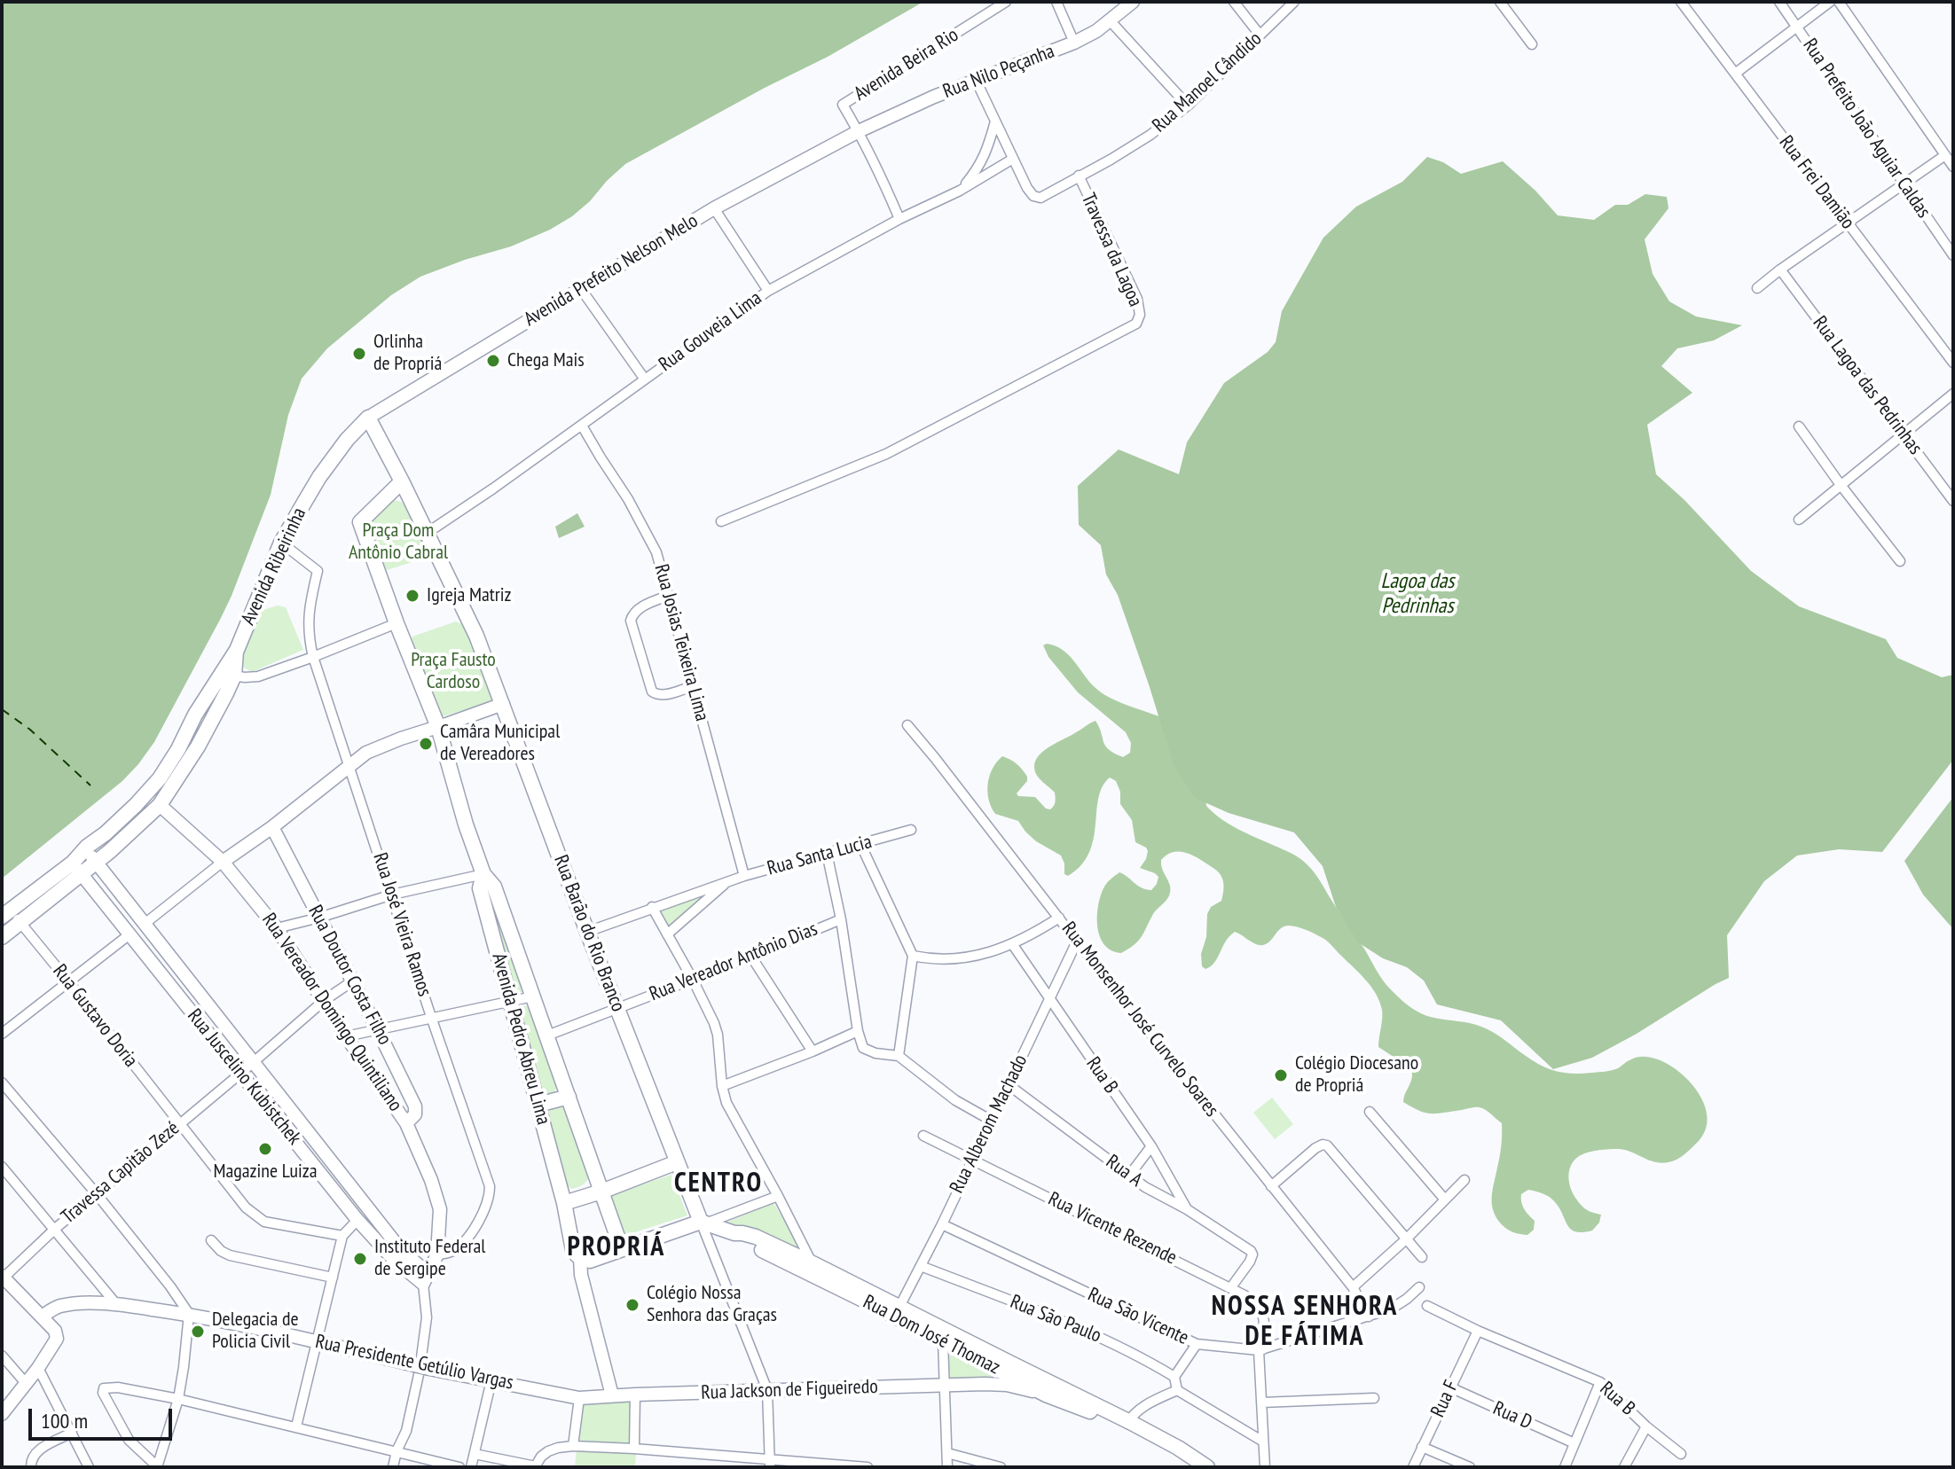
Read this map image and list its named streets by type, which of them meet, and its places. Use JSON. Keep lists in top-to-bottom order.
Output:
{
  "streets": {
    "main road": [
      "Avenida Ribeirinha",
      "Rua Barão do Rio Branco",
      "Avenida Pedro Abreu Lima",
      "Rua Dom José Thomaz"
    ],
    "street": [
      "Avenida Beira Rio",
      "Rua Nilo Peçanha",
      "Rua Manoel Cândido",
      "Rua Prefeito João Aguiar Caldas",
      "Rua Frei Damião",
      "Travessa da Lagoa",
      "Avenida Prefeito Nelson Melo",
      "Rua Gouveia Lima",
      "Rua Lagoa das Pedrinhas",
      "Rua Josias Teixeira Lima",
      "Rua Santa Lucia",
      "Rua José Vieira Ramos",
      "Rua Vereador Antônio Dias",
      "Rua Doutor Costa Filho",
      "Rua Vereador Domingo Quintiliano",
      "Rua Gustavo Doria",
      "Rua Monsenhor José Curvelo Soares",
      "Rua B",
      "Rua Juscelino Kubistchek",
      "Rua Alberom Machado",
      "Rua A",
      "Travessa Capitão Zezé",
      "Rua Vicente Rezende",
      "Rua São Vicente",
      "Rua São Paulo",
      "Rua Presidente Getúlio Vargas",
      "Rua Jackson de Figueiredo",
      "Rua F",
      "Rua D"
    ]
  },
  "crossings": [
    ["Avenida Beira Rio", "Rua Nilo Peçanha"],
    ["Avenida Beira Rio", "Avenida Prefeito Nelson Melo"],
    ["Rua Nilo Peçanha", "Avenida Prefeito Nelson Melo"],
    ["Rua Manoel Cândido", "Travessa da Lagoa"],
    ["Rua Manoel Cândido", "Rua Gouveia Lima"],
    ["Avenida Prefeito Nelson Melo", "Avenida Ribeirinha"],
    ["Rua Gouveia Lima", "Rua Josias Teixeira Lima"],
    ["Avenida Ribeirinha", "Rua José Vieira Ramos"],
    ["Rua Josias Teixeira Lima", "Rua Santa Lucia"],
    ["Rua Santa Lucia", "Rua Barão do Rio Branco"],
    ["Rua José Vieira Ramos", "Rua Vereador Domingo Quintiliano"],
    ["Rua Barão do Rio Branco", "Rua Vereador Antônio Dias"],
    ["Rua Vereador Antônio Dias", "Avenida Pedro Abreu Lima"],
    ["Rua Doutor Costa Filho", "Rua Vereador Domingo Quintiliano"],
    ["Rua Gustavo Doria", "Travessa Capitão Zezé"],
    ["Rua Monsenhor José Curvelo Soares", "Rua Alberom Machado"],
    ["Rua Monsenhor José Curvelo Soares", "Rua São Vicente"],
    ["Rua B", "Rua Alberom Machado"],
    ["Rua B", "Rua A"],
    ["Rua B", "Rua F"],
    ["Rua Juscelino Kubistchek", "Travessa Capitão Zezé"],
    ["Rua Alberom Machado", "Rua A"],
    ["Rua Alberom Machado", "Rua Vicente Rezende"],
    ["Rua Alberom Machado", "Rua São Vicente"],
    ["Rua Alberom Machado", "Rua São Paulo"],
    ["Rua Alberom Machado", "Rua Dom José Thomaz"],
    ["Rua A", "Rua Vicente Rezende"],
    ["Rua Vicente Rezende", "Rua São Vicente"],
    ["Rua Dom José Thomaz", "Rua Jackson de Figueiredo"],
    ["Rua Presidente Getúlio Vargas", "Rua Jackson de Figueiredo"],
    ["Rua F", "Rua D"]
  ],
  "districts": ["CENTRO", "PROPRIÁ", "NOSSA SENHORA DE FÁTIMA"],
  "water": ["Lagoa das Pedrinhas"],
  "parks": ["Praça Dom Antônio Cabral", "Praça Fausto Cardoso"],
  "places": [
    "Orlinha de Propriá",
    "Chega Mais",
    "Igreja Matriz",
    "Camâra Municipal de Vereadores",
    "Colégio Diocesano de Propriá",
    "Magazine Luiza",
    "Instituto Federal de Sergipe",
    "Colégio Nossa Senhora das Graças",
    "Delegacia de Policia Civil"
  ],
  "scale_bar": "100 m"
}
